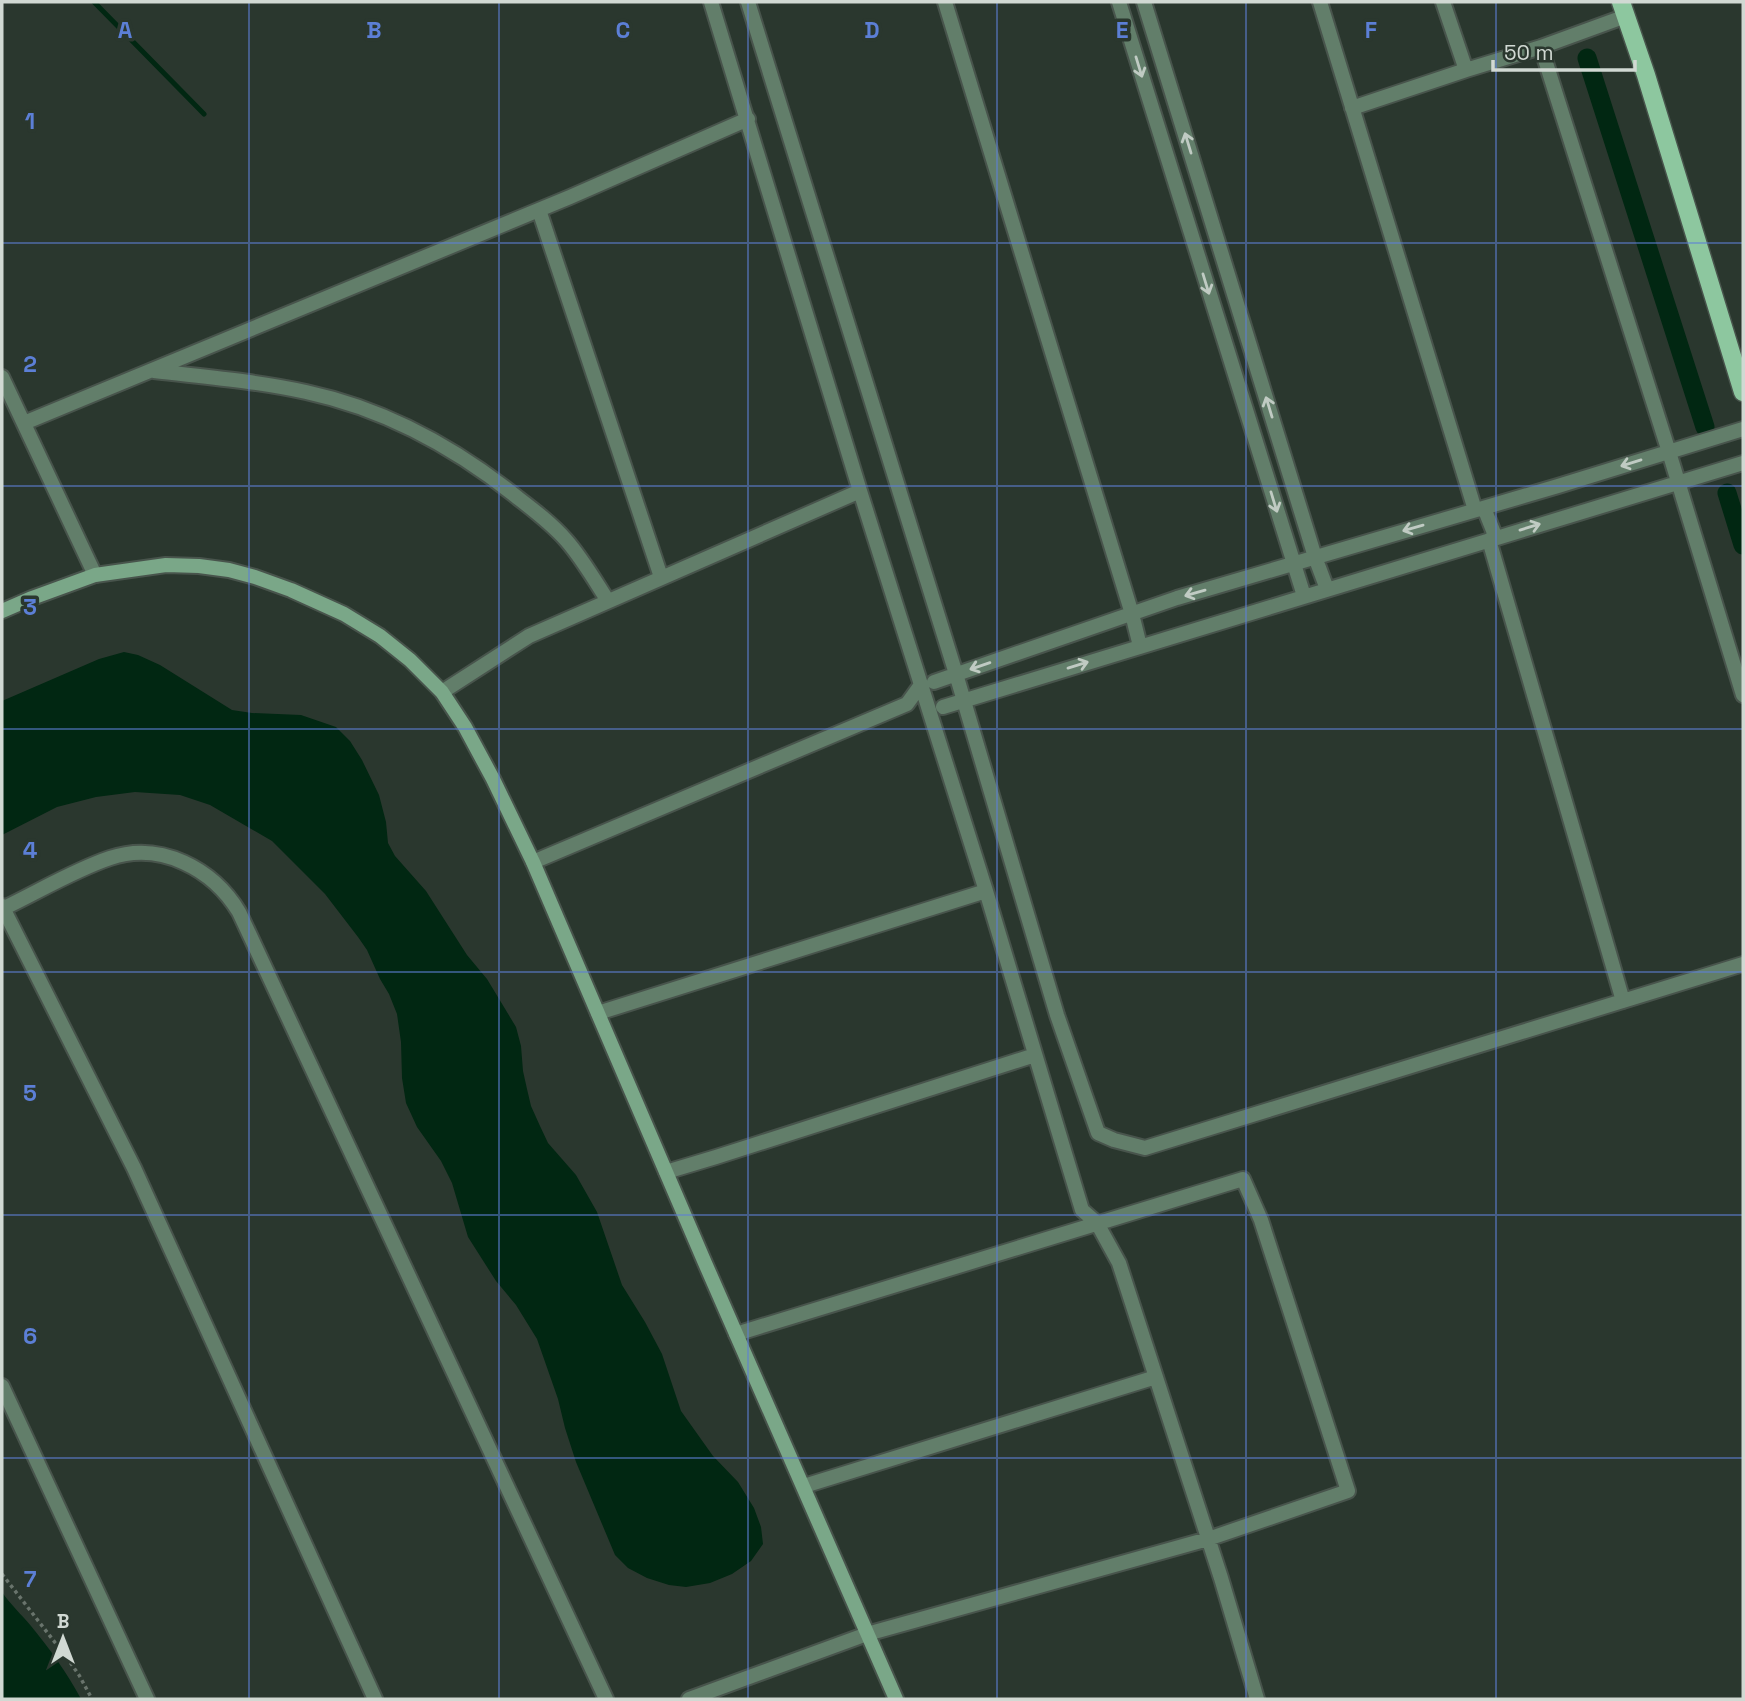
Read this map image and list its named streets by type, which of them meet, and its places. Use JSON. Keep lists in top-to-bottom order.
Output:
{
  "scale_bar": "50 m",
  "north": "top",
  "grid": {
    "columns": [
      "A",
      "B",
      "C",
      "D",
      "E",
      "F"
    ],
    "rows": [
      "1",
      "2",
      "3",
      "4",
      "5",
      "6",
      "7"
    ]
  }
}
